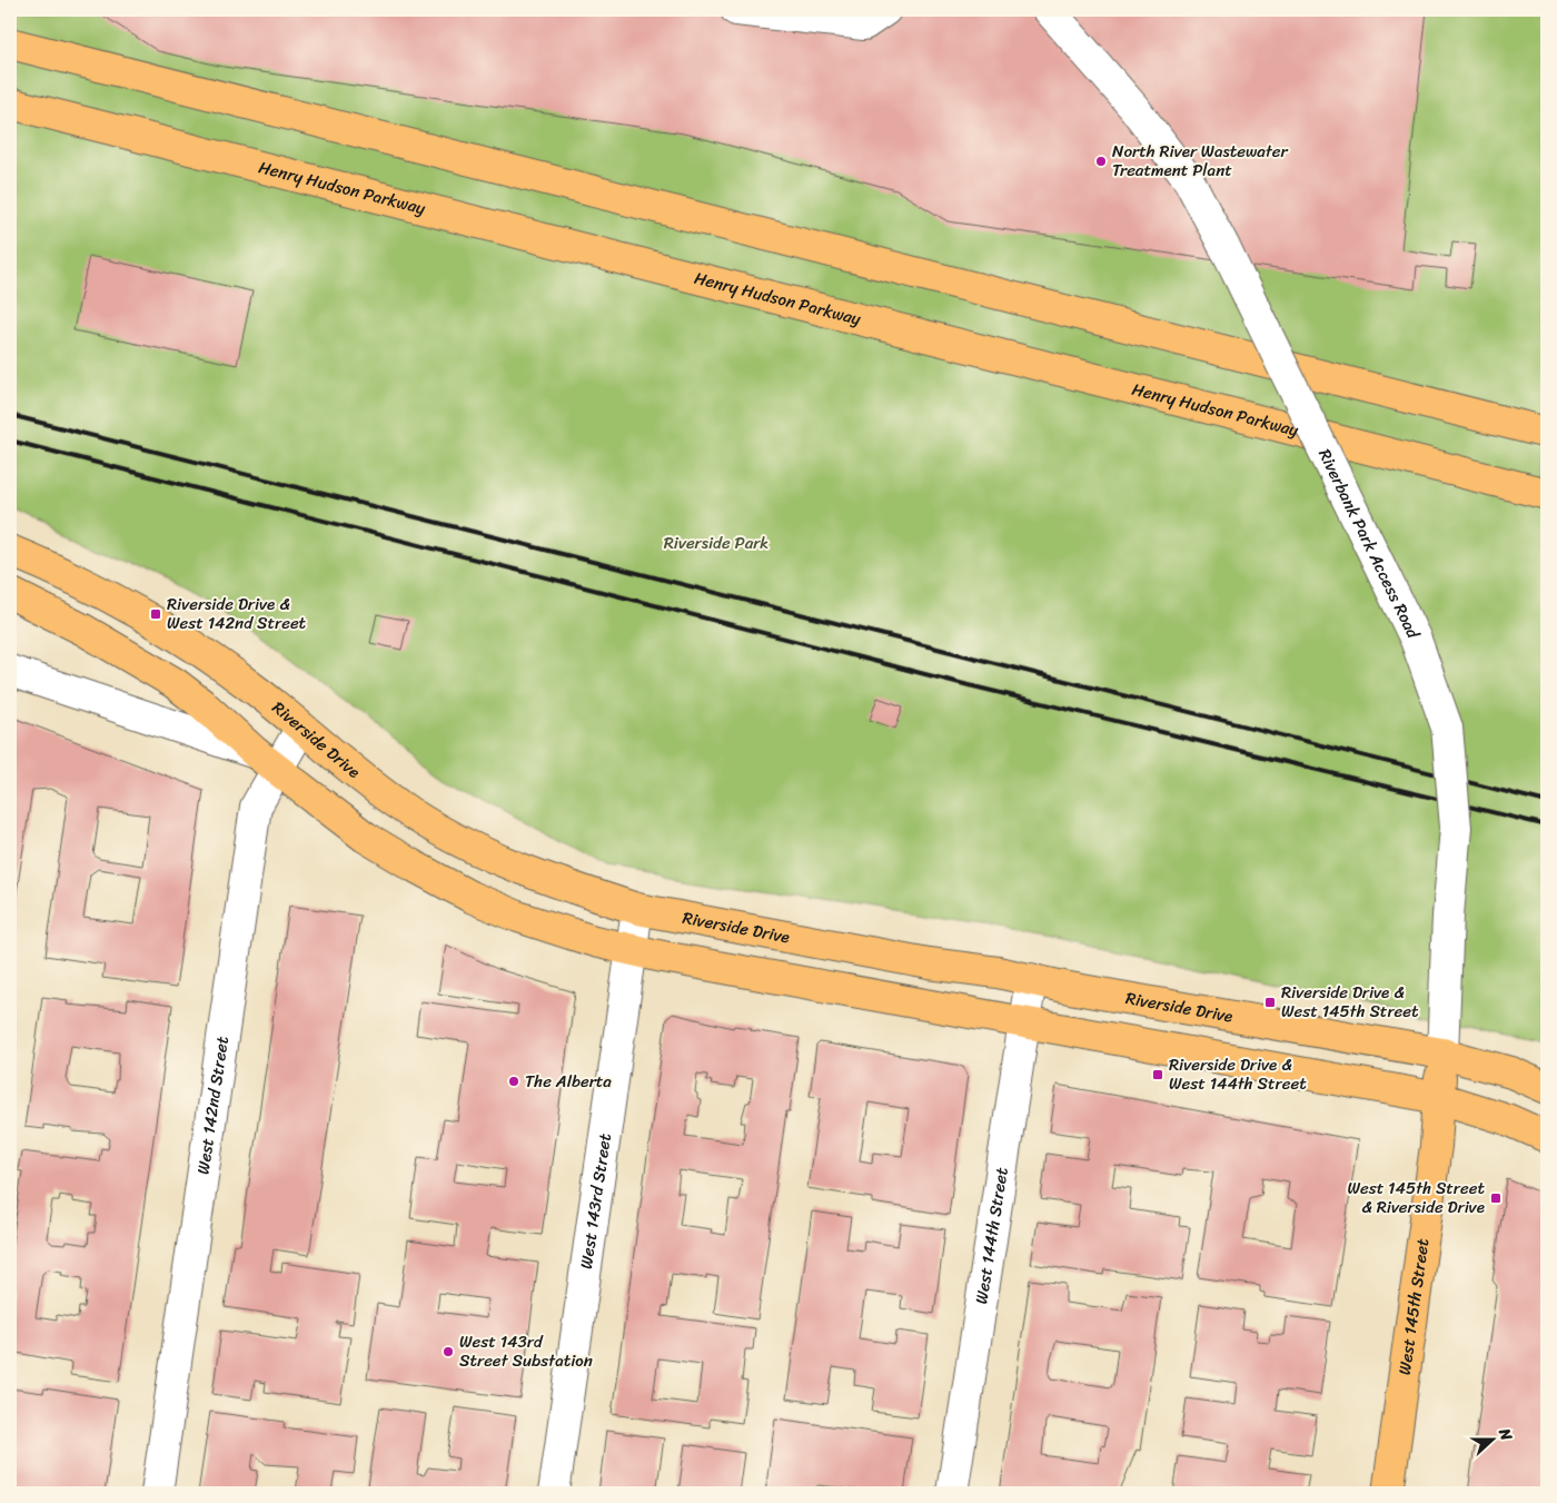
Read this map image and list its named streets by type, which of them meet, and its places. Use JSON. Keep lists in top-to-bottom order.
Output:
{
  "streets": {
    "main road": ["Henry Hudson Parkway", "Riverside Drive", "West 145th Street"],
    "street": [
      "Riverbank Park Access Road",
      "West 142nd Street",
      "West 143rd Street",
      "West 144th Street"
    ]
  },
  "crossings": [
    ["Riverbank Park Access Road", "Riverside Drive"],
    ["Riverbank Park Access Road", "West 145th Street"],
    ["Riverside Drive", "West 142nd Street"],
    ["Riverside Drive", "West 143rd Street"],
    ["Riverside Drive", "West 144th Street"],
    ["Riverside Drive", "West 145th Street"]
  ],
  "parks": ["Riverside Park"],
  "places": {
    "other": ["North River Wastewater Treatment Plant", "The Alberta", "West 143rd Street Substation"],
    "transit": [
      "Riverside Drive & West 142nd Street",
      "Riverside Drive & West 145th Street",
      "Riverside Drive & West 144th Street",
      "West 145th Street & Riverside Drive"
    ]
  },
  "north": "right"
}
